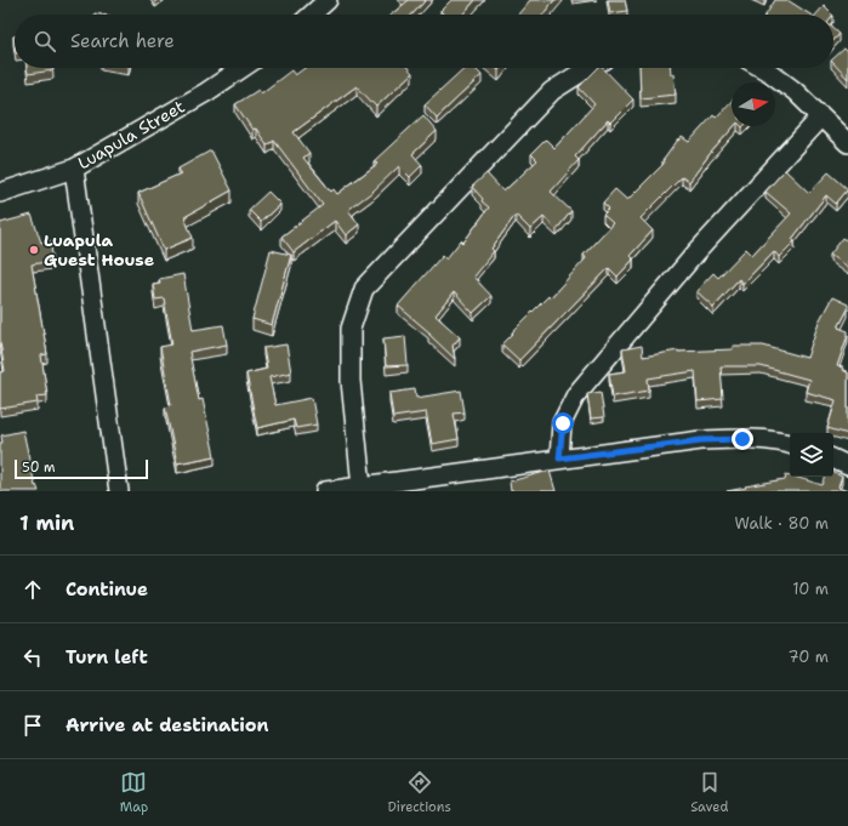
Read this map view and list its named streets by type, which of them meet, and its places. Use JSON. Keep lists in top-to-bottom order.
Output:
{
  "streets": {
    "street": ["Luapula Street"]
  },
  "places": ["Luapula Guest House"],
  "scale_bar": "50 m",
  "north": "right",
  "page": {
    "search": "Search here",
    "scale": "50 m",
    "heading": ["1 min", "Walk · 80 m"],
    "list": [
      ["Continue", "10 m"],
      ["Turn left", "70 m"],
      "Arrive at destination"
    ],
    "nav": ["Map", "Directions", "Saved"]
  }
}
